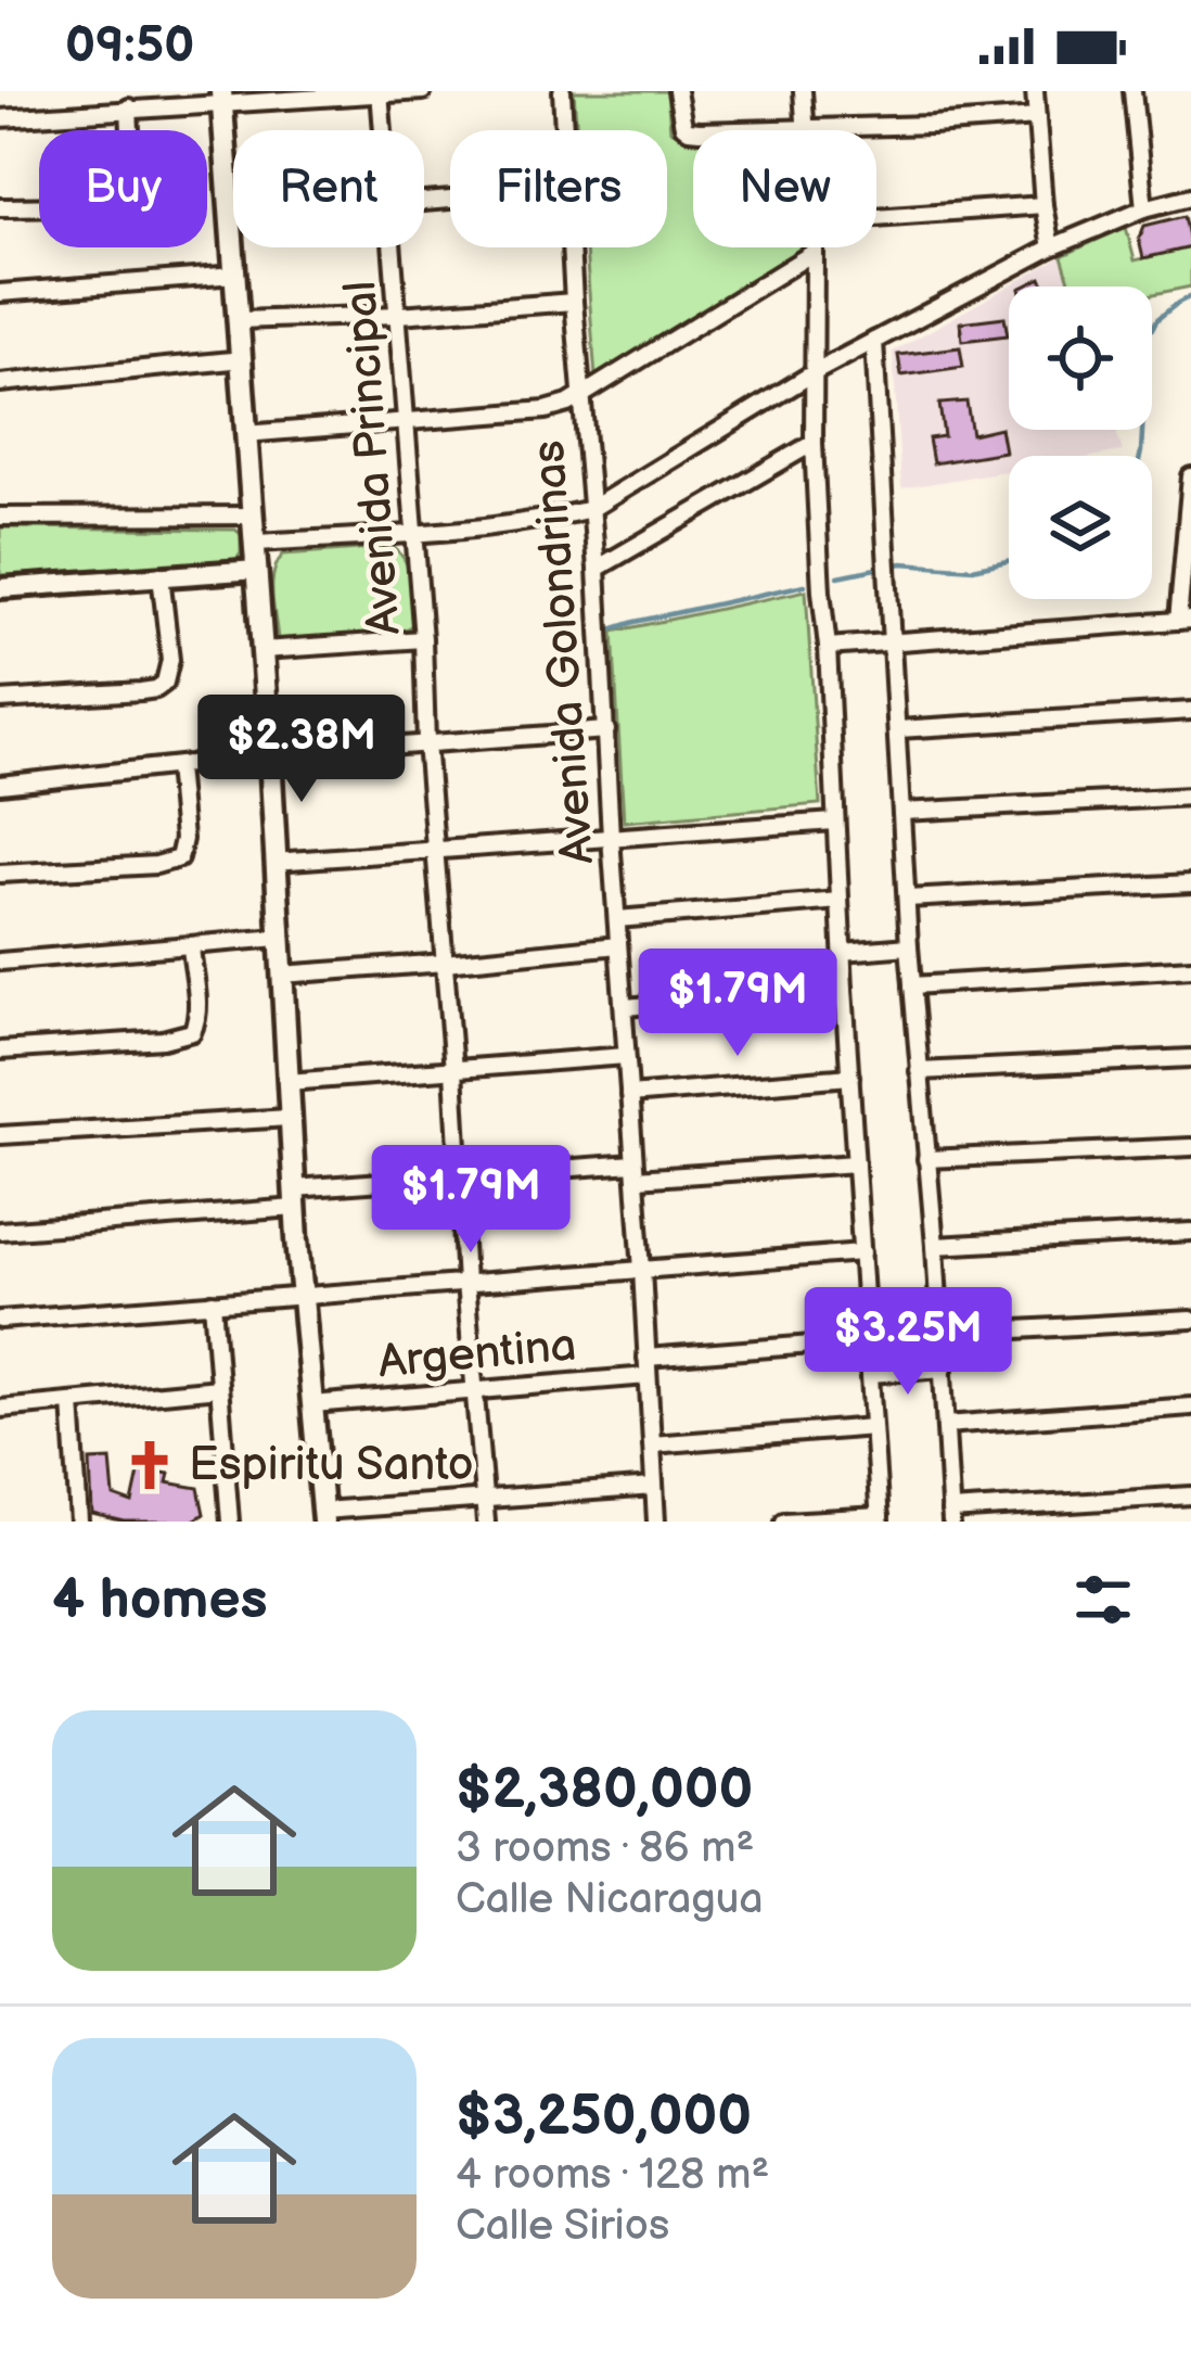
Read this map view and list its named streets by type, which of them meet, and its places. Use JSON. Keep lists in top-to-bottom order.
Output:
{
  "streets": {
    "street": ["Avenida Principal", "Avenida Golondrinas", "Argentina"]
  },
  "crossings": [
    ["Avenida Principal", "Argentina"],
    ["Avenida Golondrinas", "Argentina"]
  ],
  "places": {
    "church": ["Espiritu Santo"]
  },
  "page": {
    "status": "09:50",
    "chip": [
      "Buy",
      "Rent",
      "Filters",
      "New"
    ],
    "price": [
      "$2.38M",
      "$1.79M",
      "$1.79M",
      "$3.25M"
    ],
    "heading": "4 homes",
    "list": [
      {
        "name": "$2,380,000",
        "note": "3 rooms · 86 m² · Calle Nicaragua"
      },
      {
        "name": "$3,250,000",
        "note": "4 rooms · 128 m² · Calle Sirios"
      }
    ]
  }
}
